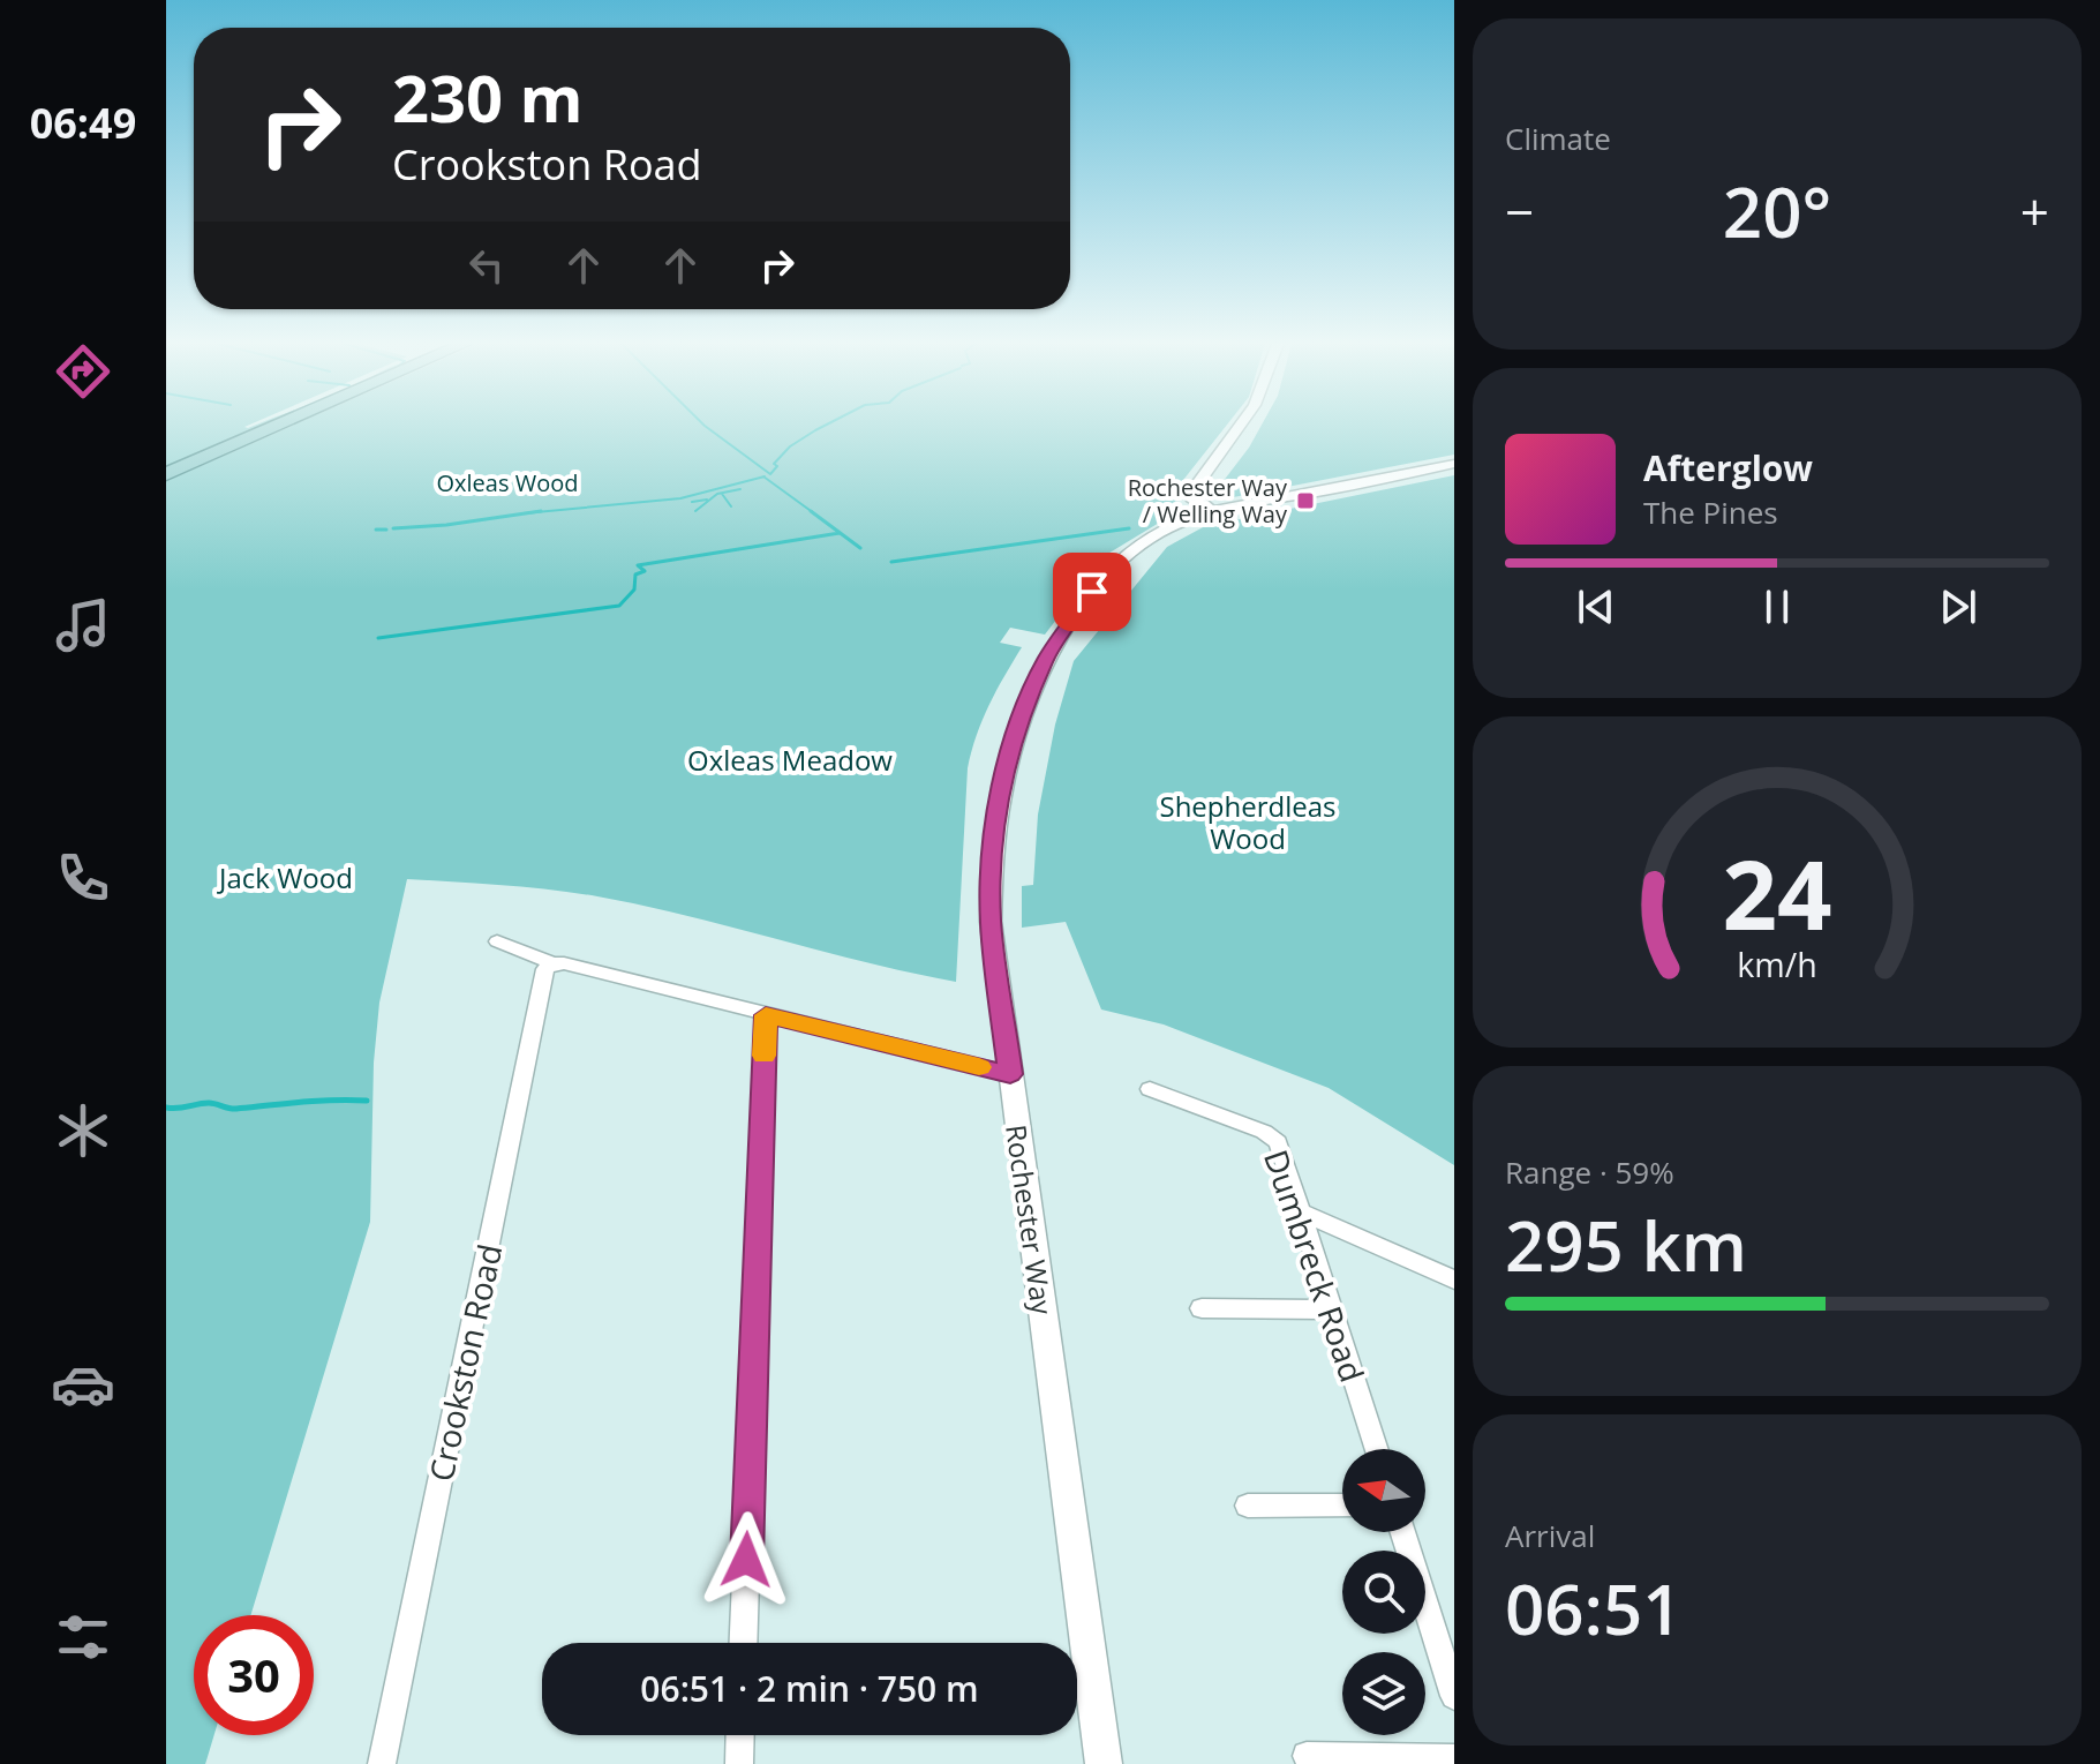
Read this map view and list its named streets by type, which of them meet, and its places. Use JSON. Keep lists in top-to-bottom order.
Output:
{
  "streets": {
    "street": ["Rochester Way", "Dumbreck Road", "Crookston Road"]
  },
  "parks": [
    "Oxleas Wood",
    "Oxleas Meadow",
    "Shepherdleas Wood",
    "Jack Wood"
  ],
  "places": {
    "transit": ["Rochester Way / Welling Way"]
  },
  "north": "left",
  "page": {
    "tabs": "06:49",
    "tile": [
      "Climate",
      ["Range · 59%", "295 km"],
      ["Arrival", "06:51"]
    ],
    "turn": ["230 m", "Crookston Road"],
    "heat": ["−", "20°", "+"],
    "song": ["Afterglow", "The Pines"],
    "limit": "30",
    "trip": "06:51 · 2 min · 750 m",
    "gauge": ["24", "km/h"]
  }
}
